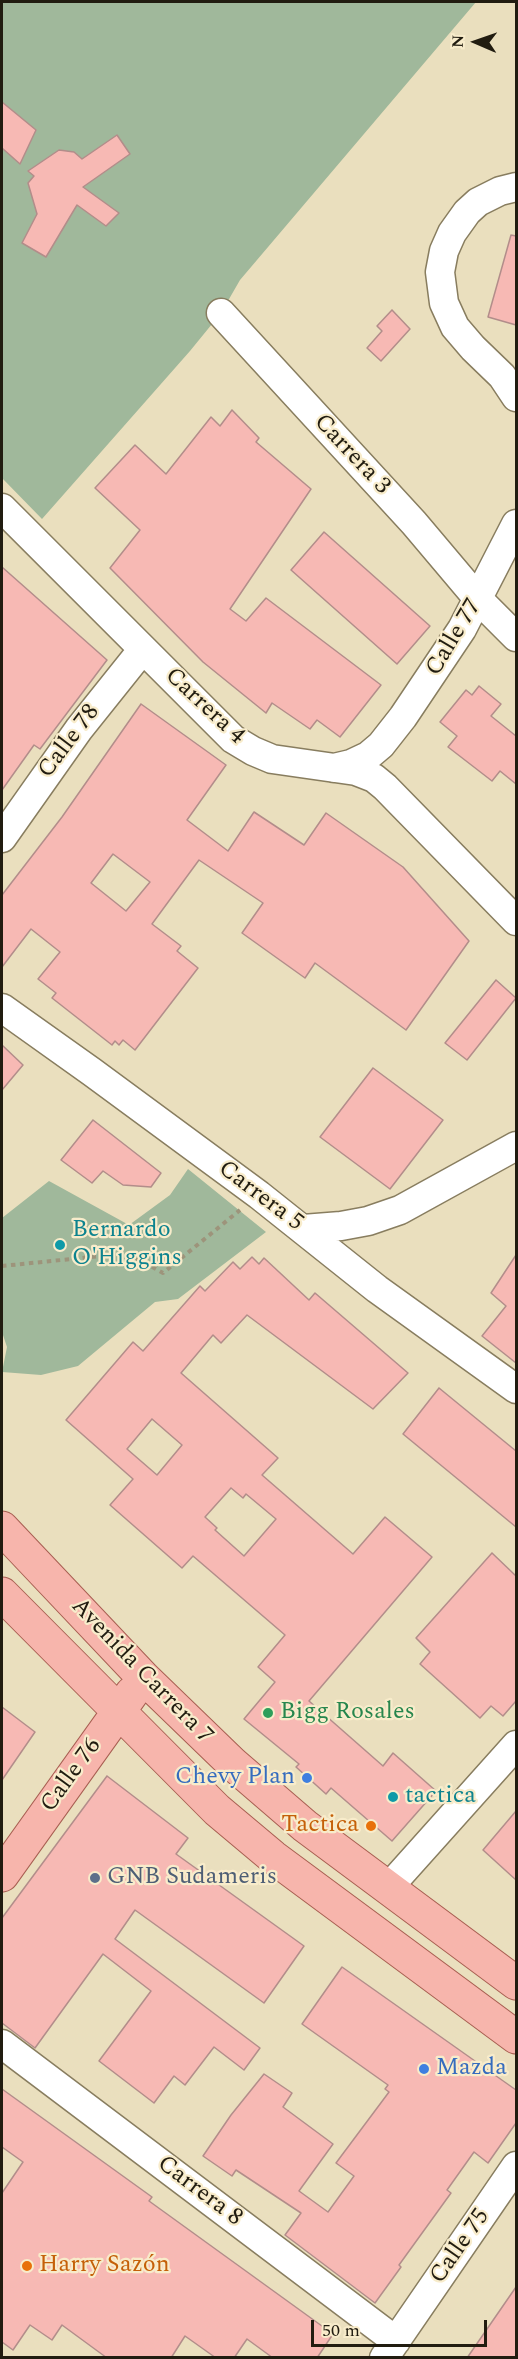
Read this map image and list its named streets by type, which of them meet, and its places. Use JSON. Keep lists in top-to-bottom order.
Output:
{
  "streets": {
    "main road": ["Avenida Carrera 7", "Calle 76"],
    "street": [
      "Carrera 3",
      "Calle 77",
      "Carrera 4",
      "Calle 78",
      "Carrera 5",
      "Carrera 8",
      "Calle 75"
    ]
  },
  "crossings": [
    ["Carrera 3", "Calle 77"],
    ["Calle 77", "Carrera 4"],
    ["Carrera 4", "Calle 78"],
    ["Avenida Carrera 7", "Calle 76"],
    ["Carrera 8", "Calle 75"]
  ],
  "places": [
    "Bernardo O'Higgins",
    "Bigg Rosales",
    "Chevy Plan",
    "tactica",
    "Tactica",
    "GNB Sudameris",
    "Mazda",
    "Harry Sazón"
  ],
  "scale_bar": "50 m",
  "north": "left"
}
